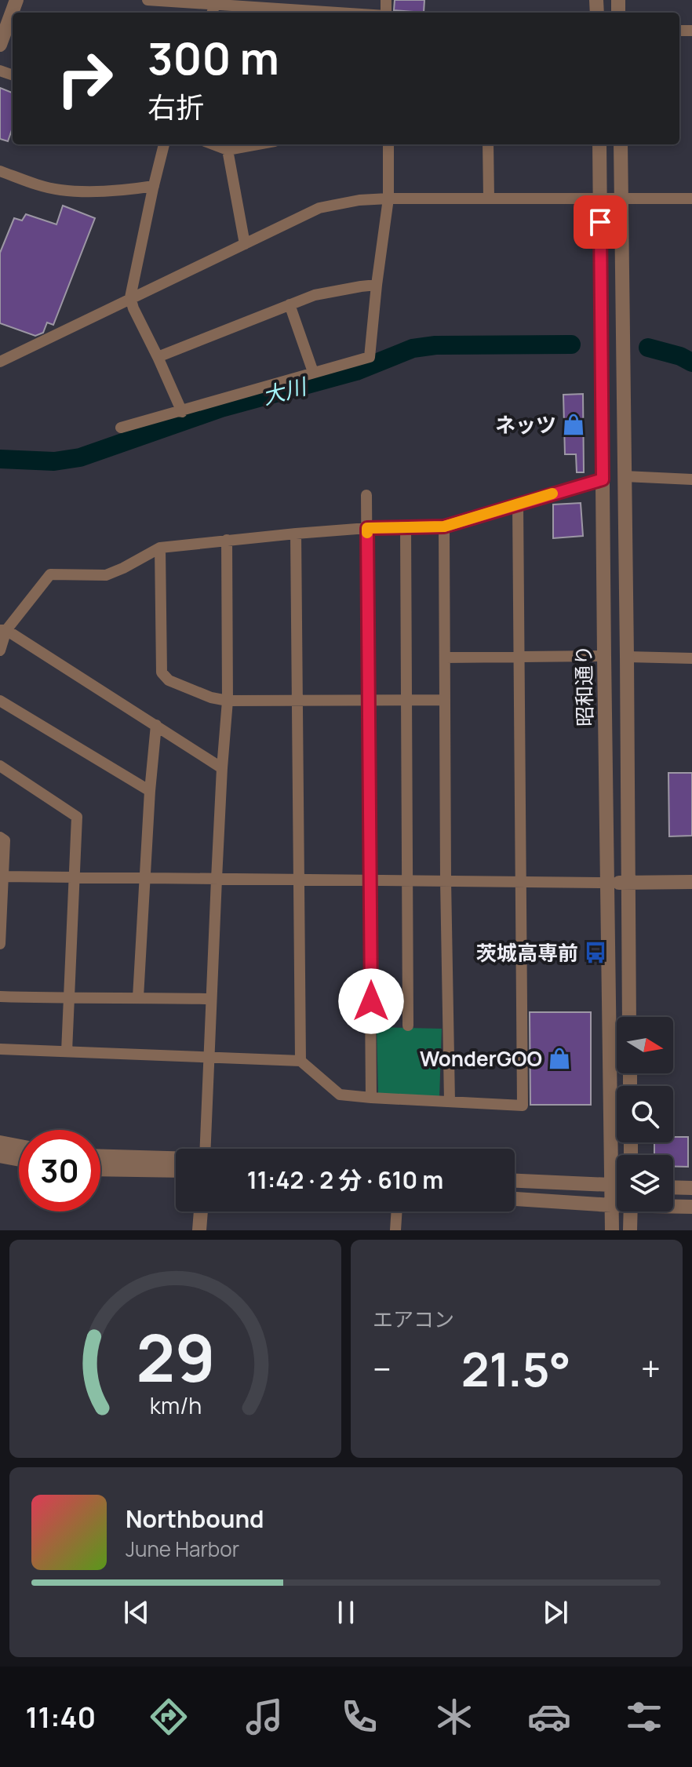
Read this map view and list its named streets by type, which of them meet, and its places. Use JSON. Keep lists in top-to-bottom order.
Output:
{
  "streets": {
    "street": ["昭和通り"]
  },
  "water": ["大川"],
  "places": {
    "shop": ["ネッツ", "WonderGOO"],
    "bus stop": ["茨城高専前"]
  },
  "north": "right",
  "page": {
    "turn": ["300 m", "右折"],
    "limit": "30",
    "trip": "11:42 · 2 分 · 610 m",
    "tile": "エアコン",
    "heat": ["−", "21.5°", "+"],
    "song": ["Northbound", "June Harbor"],
    "tabs": "11:40",
    "gauge": ["29", "km/h"]
  }
}
